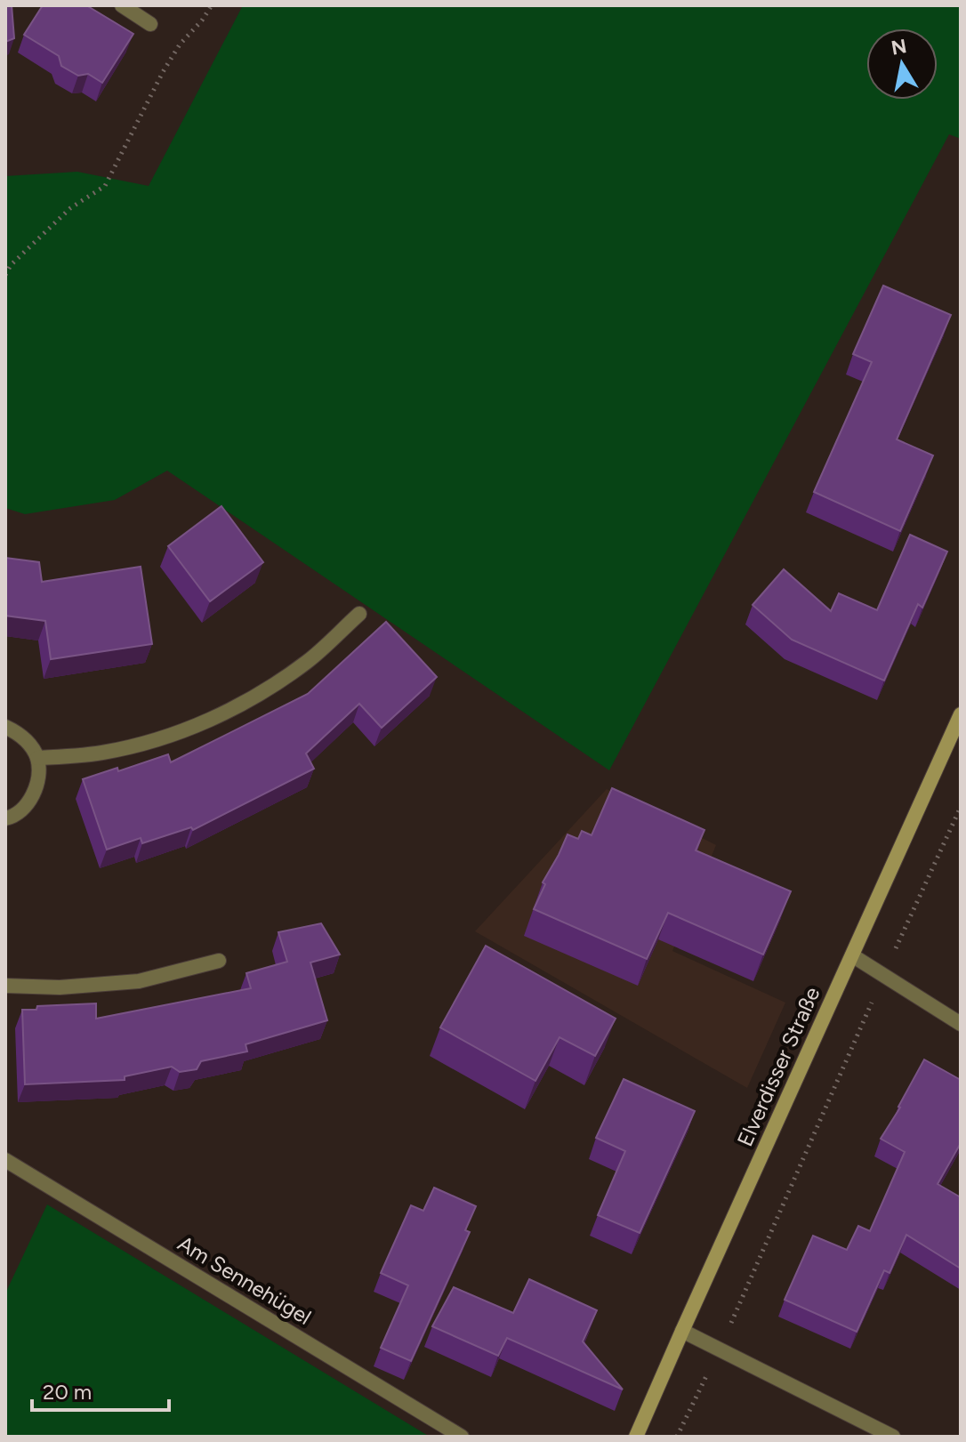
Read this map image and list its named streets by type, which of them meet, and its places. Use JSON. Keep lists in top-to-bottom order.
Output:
{
  "streets": {
    "main road": ["Elverdisser Straße"],
    "street": ["Am Sennehügel"]
  },
  "scale_bar": "20 m",
  "north": "top"
}
